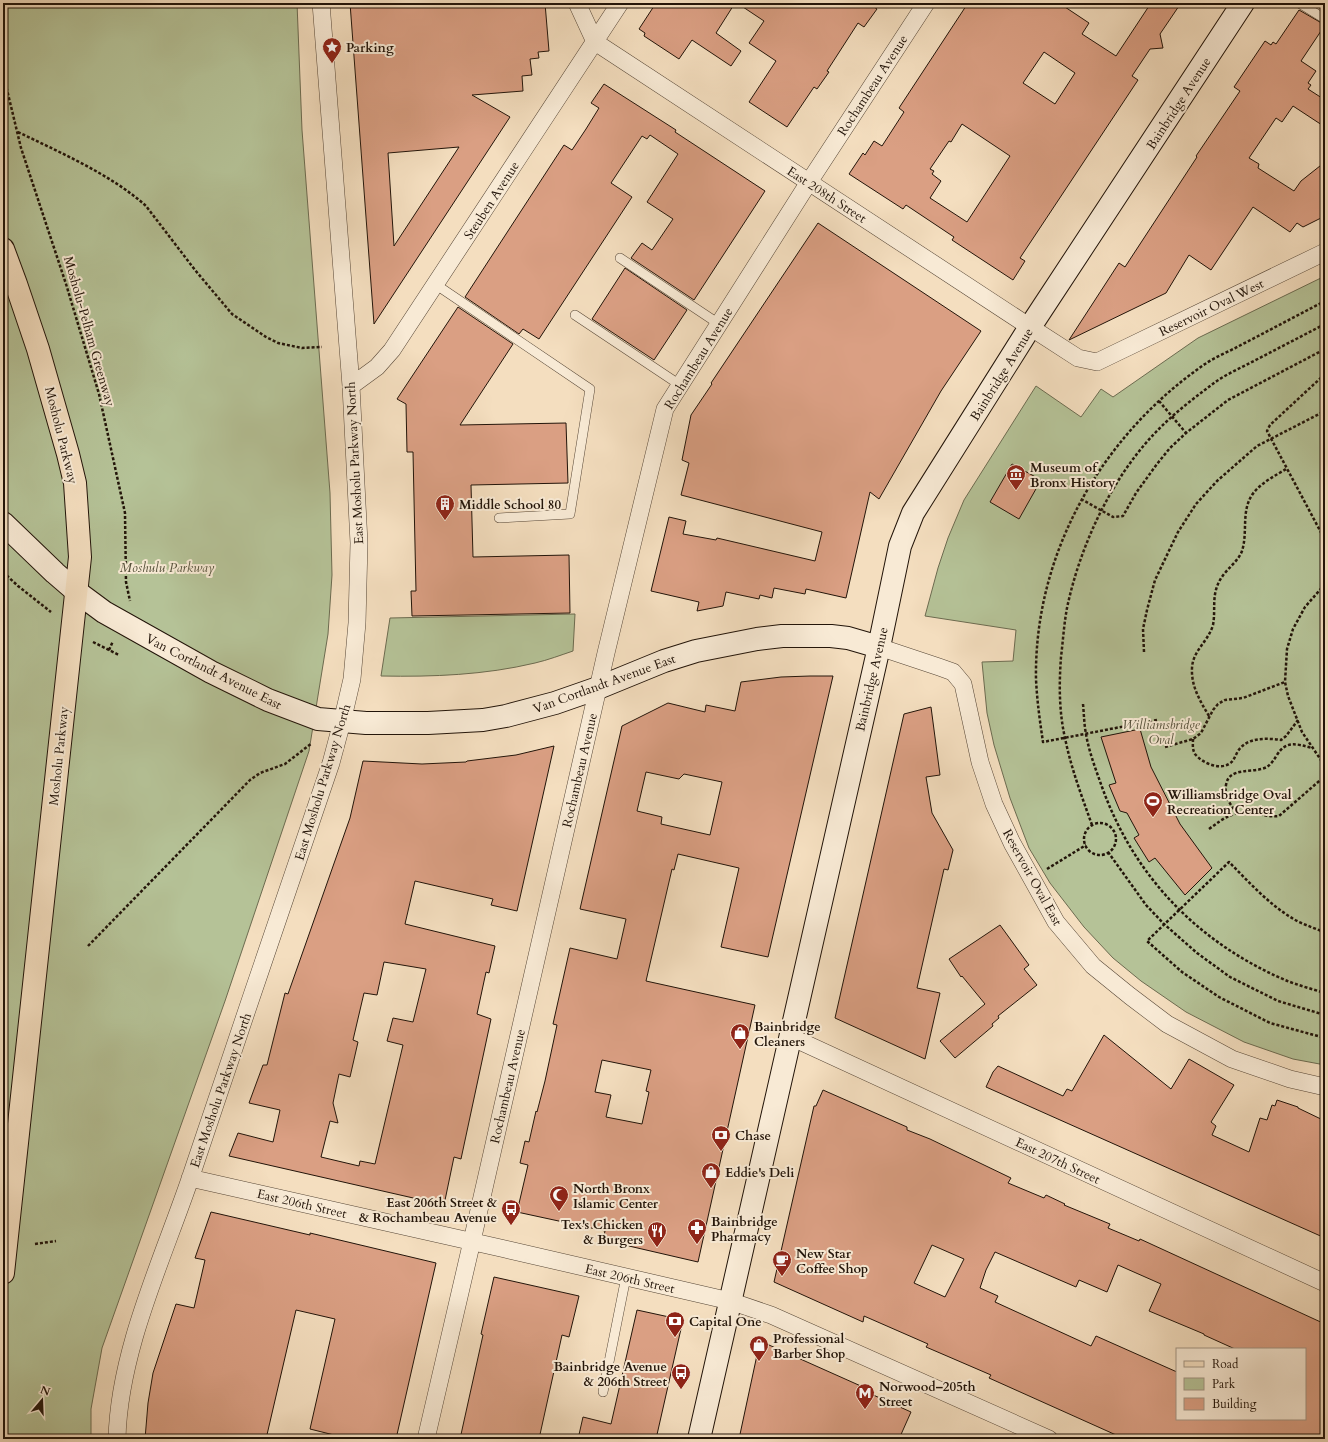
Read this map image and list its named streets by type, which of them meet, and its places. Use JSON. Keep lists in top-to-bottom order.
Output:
{
  "streets": {
    "main road": ["Bainbridge Avenue", "Mosholu Parkway", "Van Cortlandt Avenue East"],
    "street": [
      "Rochambeau Avenue",
      "East 208th Street",
      "Steuben Avenue",
      "Reservoir Oval West",
      "East Mosholu Parkway North",
      "Reservoir Oval East",
      "East 207th Street",
      "East 206th Street"
    ],
    "path": ["Mosholu-Pelham Greenway"]
  },
  "crossings": [
    ["Rochambeau Avenue", "East 208th Street"],
    ["Rochambeau Avenue", "Van Cortlandt Avenue East"],
    ["Rochambeau Avenue", "East 206th Street"],
    ["Bainbridge Avenue", "East 208th Street"],
    ["Bainbridge Avenue", "Van Cortlandt Avenue East"],
    ["Bainbridge Avenue", "Reservoir Oval East"],
    ["Bainbridge Avenue", "East 207th Street"],
    ["Bainbridge Avenue", "East 206th Street"],
    ["East 208th Street", "Steuben Avenue"],
    ["East 208th Street", "Reservoir Oval West"],
    ["Steuben Avenue", "East Mosholu Parkway North"],
    ["Mosholu Parkway", "Van Cortlandt Avenue East"],
    ["East Mosholu Parkway North", "Van Cortlandt Avenue East"],
    ["East Mosholu Parkway North", "East 206th Street"],
    ["Van Cortlandt Avenue East", "Reservoir Oval East"]
  ],
  "parks": ["Moshulu Parkway", "Williamsbridge Oval"],
  "places": {
    "place": ["Parking"],
    "museum": ["Museum of Bronx History"],
    "building": ["Middle School 80"],
    "sports": ["Williamsbridge Oval Recreation Center"],
    "shop": ["Bainbridge Cleaners", "Eddie's Deli", "Professional Barber Shop"],
    "bank": ["Chase", "Capital One"],
    "mosque": ["North Bronx Islamic Center"],
    "bus stop": ["East 206th Street & & Rochambeau Avenue", "Bainbridge Avenue & 206th Street"],
    "pharmacy": ["Bainbridge Pharmacy"],
    "restaurant": ["Tex's Chicken & Burgers"],
    "cafe": ["New Star Coffee Shop"],
    "metro station": ["Norwood–205th Street"]
  },
  "legend": ["Road", "Park", "Building"],
  "north": "top"
}
